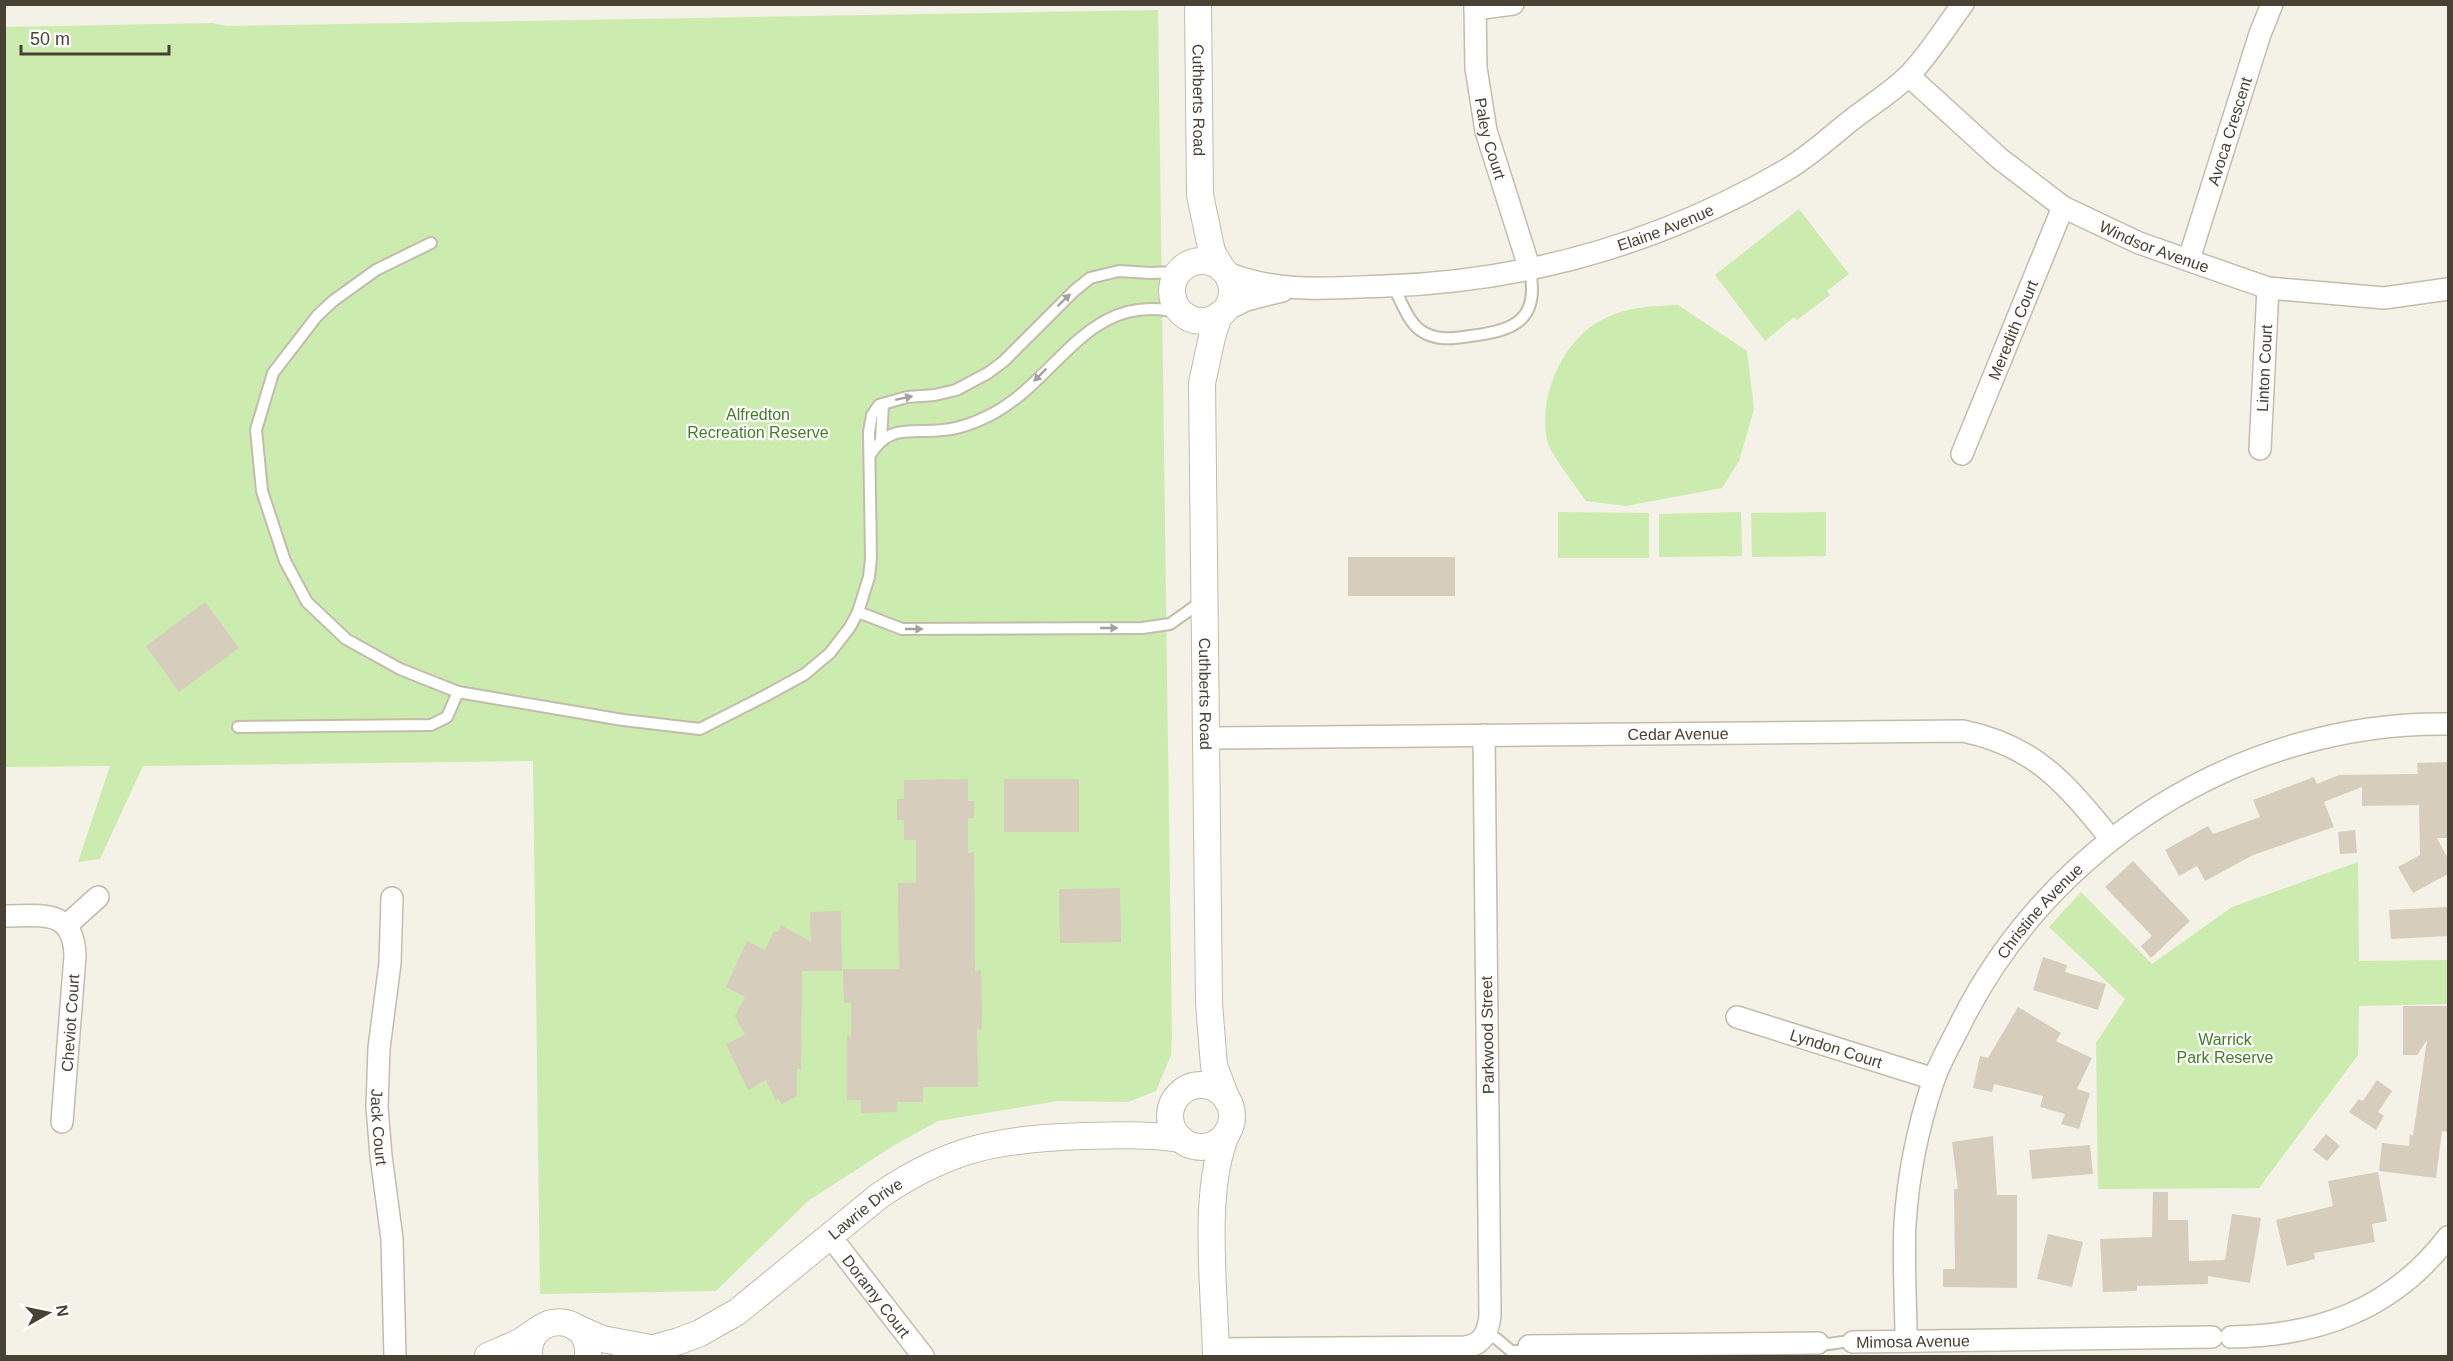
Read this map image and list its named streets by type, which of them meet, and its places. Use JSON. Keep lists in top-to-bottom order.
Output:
{
  "streets": {
    "street": [
      "Cuthberts Road",
      "Avoca Crescent",
      "Paley Court",
      "Elaine Avenue",
      "Windsor Avenue",
      "Meredith Court",
      "Linton Court",
      "Cedar Avenue",
      "Christine Avenue",
      "Cheviot Court",
      "Parkwood Street",
      "Lyndon Court",
      "Jack Court",
      "Lawrie Drive",
      "Doramy Court",
      "Mimosa Avenue"
    ]
  },
  "crossings": [
    ["Cuthberts Road", "Elaine Avenue"],
    ["Cuthberts Road", "Cedar Avenue"],
    ["Cuthberts Road", "Lawrie Drive"],
    ["Avoca Crescent", "Windsor Avenue"],
    ["Paley Court", "Elaine Avenue"],
    ["Elaine Avenue", "Windsor Avenue"],
    ["Windsor Avenue", "Meredith Court"],
    ["Windsor Avenue", "Linton Court"],
    ["Cedar Avenue", "Christine Avenue"],
    ["Cedar Avenue", "Parkwood Street"],
    ["Christine Avenue", "Lyndon Court"],
    ["Christine Avenue", "Mimosa Avenue"],
    ["Parkwood Street", "Mimosa Avenue"],
    ["Lawrie Drive", "Doramy Court"]
  ],
  "parks": ["Alfredton Recreation Reserve", "Warrick Park Reserve"],
  "scale_bar": "50 m",
  "north": "right"
}
